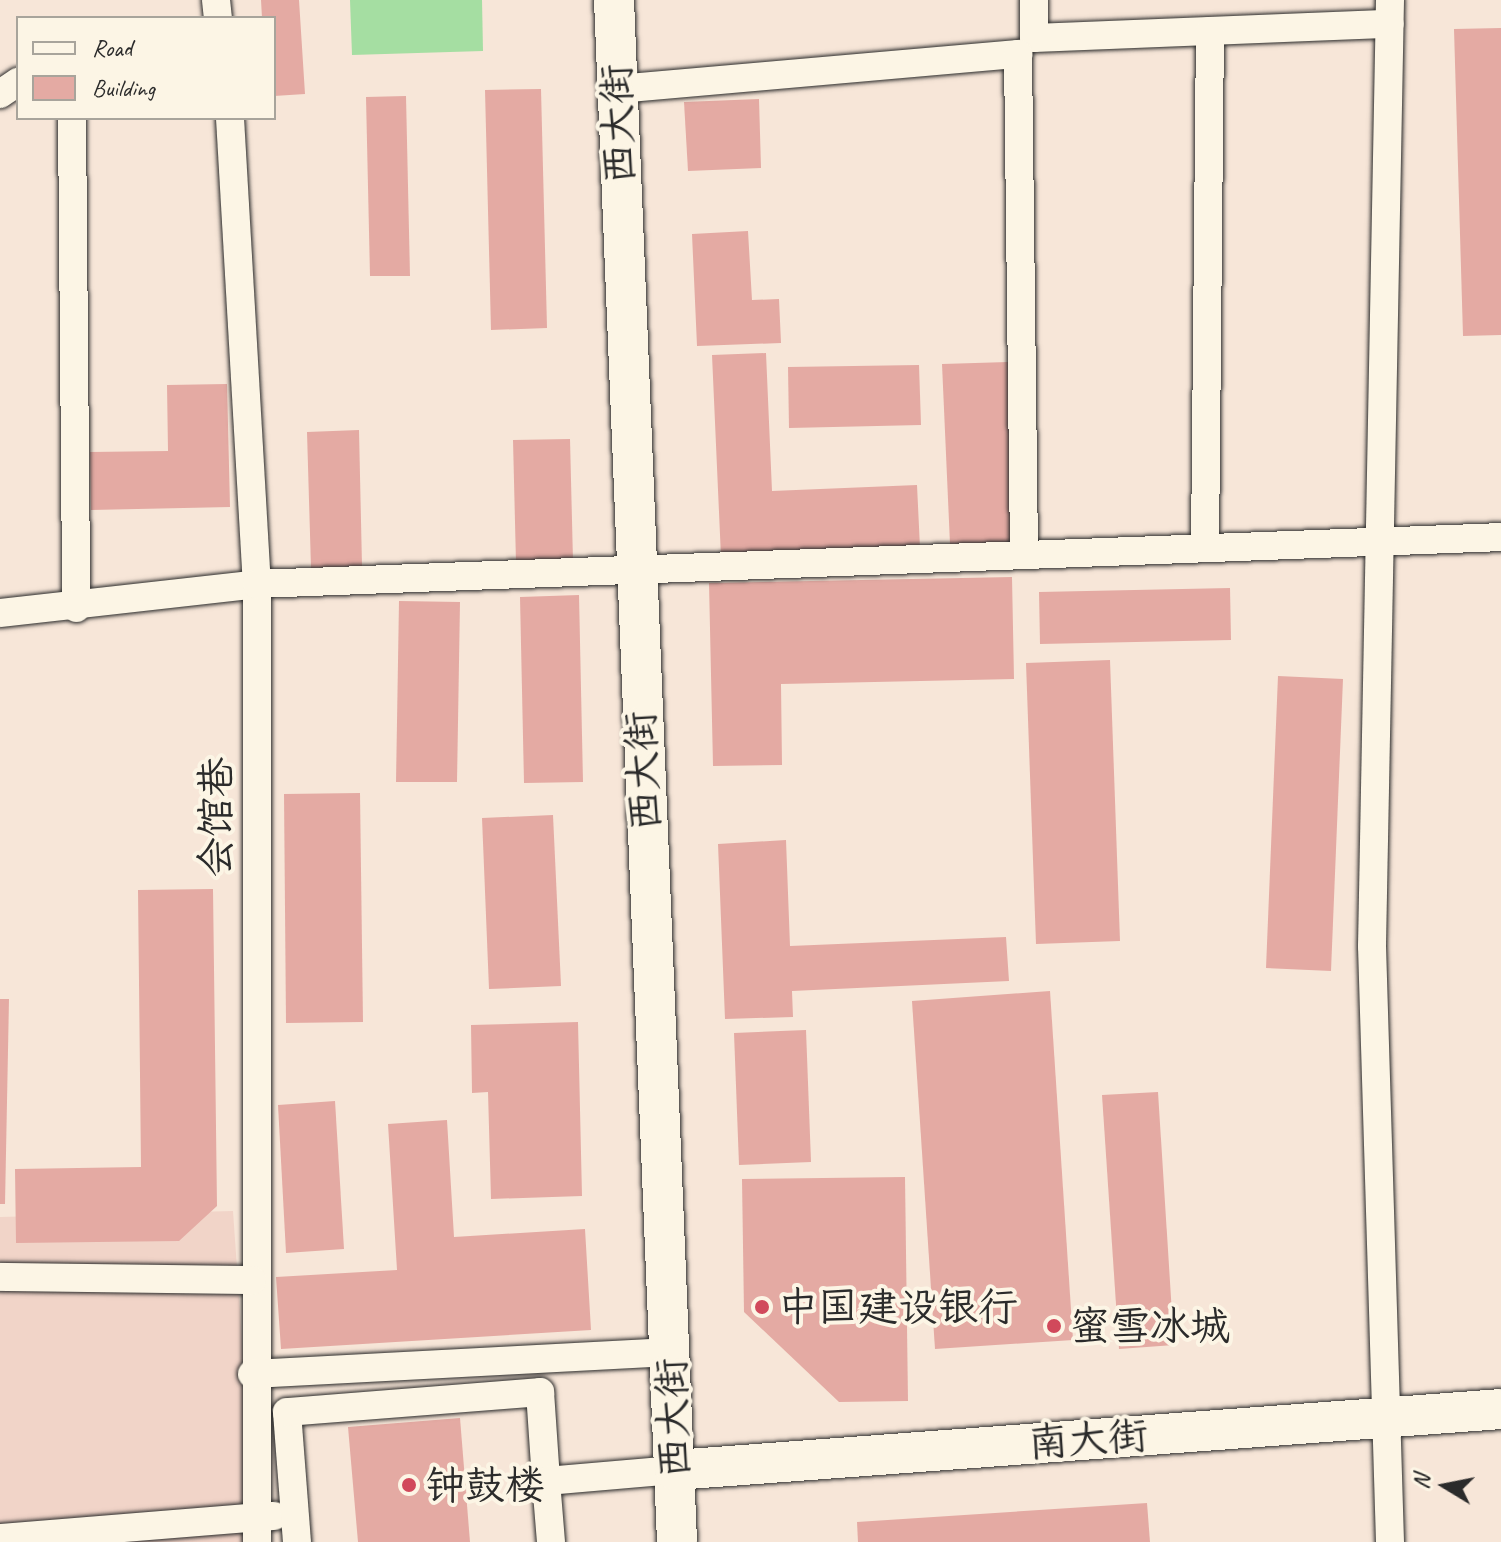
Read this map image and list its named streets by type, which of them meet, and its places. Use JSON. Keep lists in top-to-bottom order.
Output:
{
  "streets": {
    "main road": ["西大街", "南大街"],
    "street": ["会馆巷"]
  },
  "crossings": [
    ["西大街", "南大街"]
  ],
  "places": ["中国建设银行", "蜜雪冰城", "钟鼓楼"],
  "legend": ["Road", "Building"],
  "north": "left"
}
